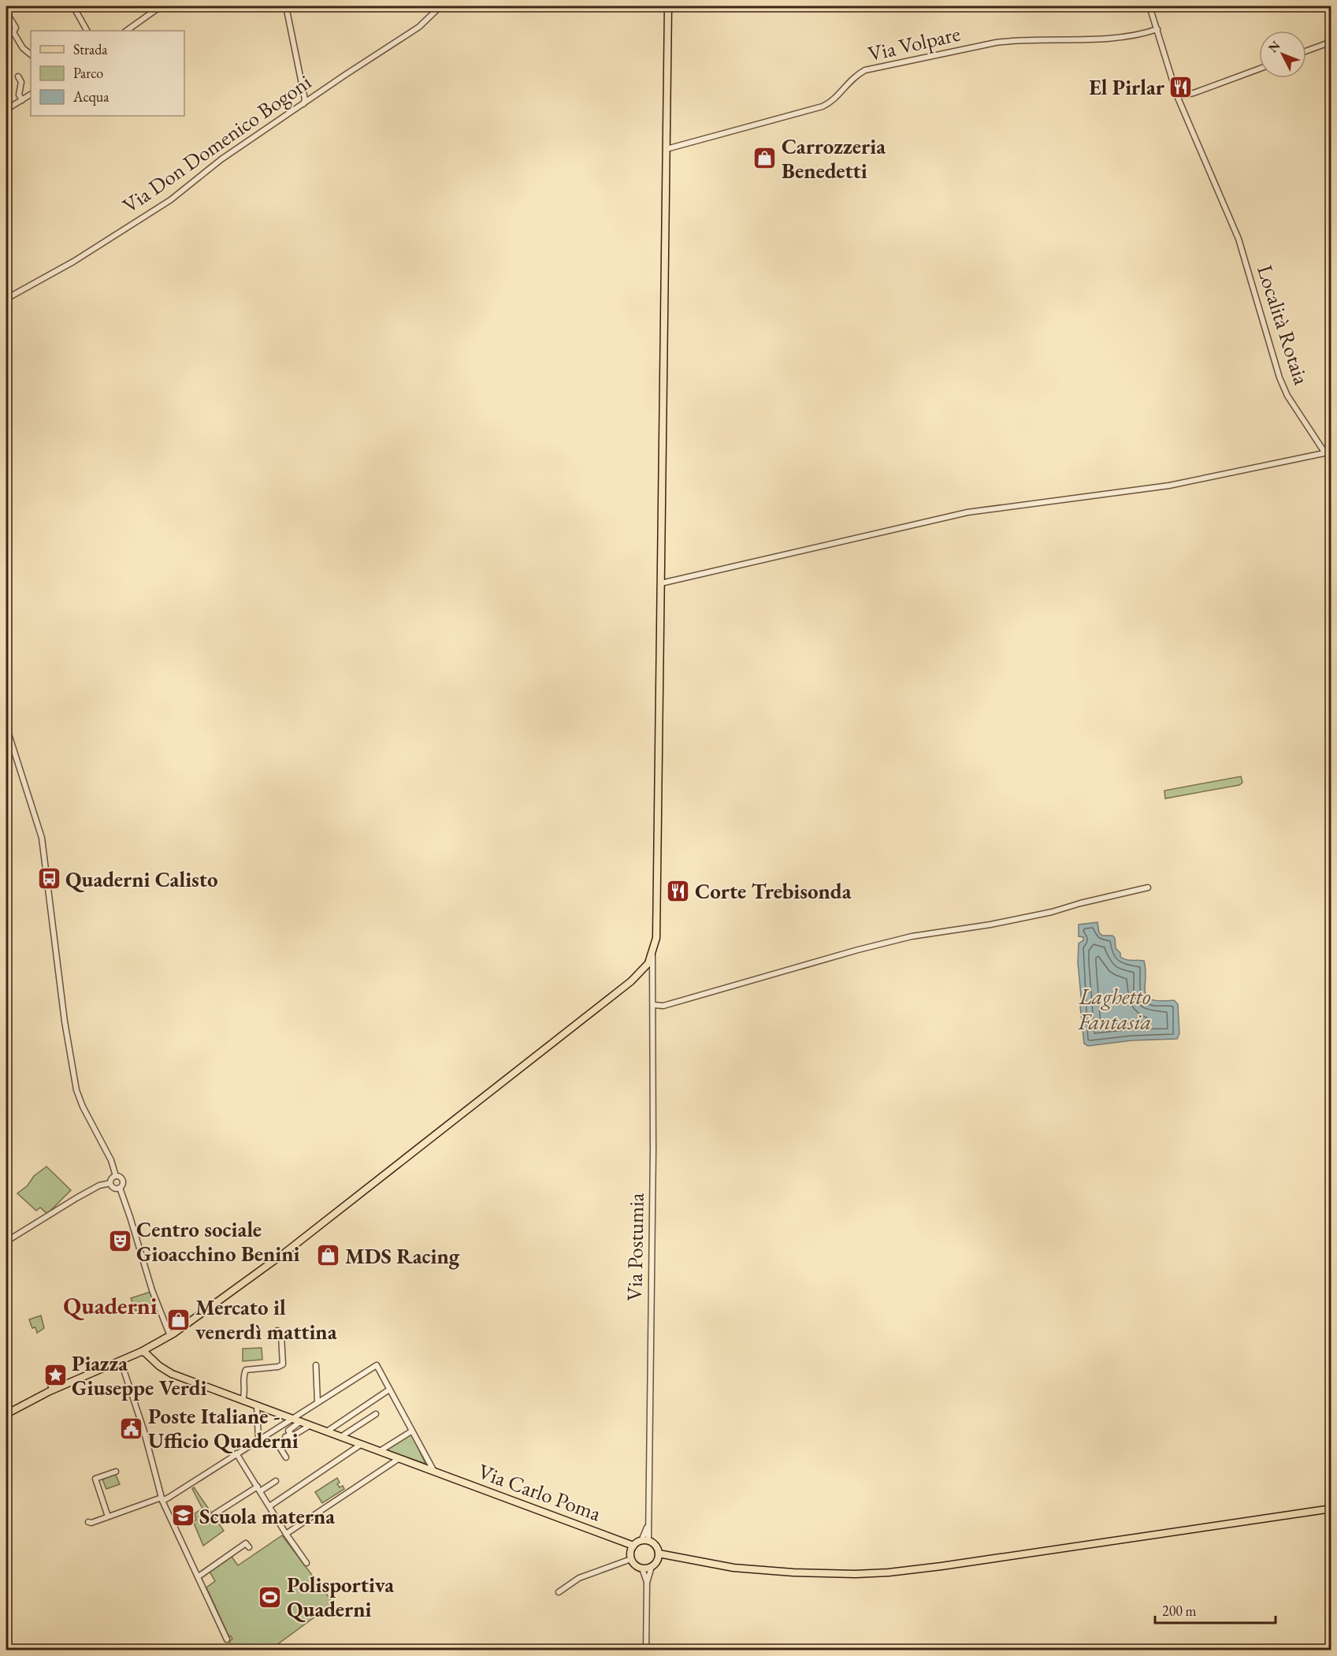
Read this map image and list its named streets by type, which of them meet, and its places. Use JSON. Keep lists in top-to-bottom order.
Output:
{
  "streets": {
    "main road": ["Via Carlo Poma"],
    "street": [
      "Via Volpare",
      "Via Don Domenico Bogoni",
      "Località Rotaia",
      "Via Postumia"
    ]
  },
  "crossings": [
    ["Via Postumia", "Via Carlo Poma"]
  ],
  "districts": ["Quaderni"],
  "water": ["Laghetto Fantasia"],
  "places": {
    "restaurant": ["El Pirlar", "Corte Trebisonda"],
    "shop": ["Carrozzeria Benedetti", "MDS Racing", "Mercato il venerdì mattina"],
    "bus stop": ["Quaderni Calisto"],
    "theatre": ["Centro sociale Gioacchino Benini"],
    "place": ["Piazza Giuseppe Verdi"],
    "public building": ["Poste Italiane - Ufficio Quaderni"],
    "school or university": ["Scuola materna"],
    "sports": ["Polisportiva Quaderni"]
  },
  "legend": ["Strada", "Parco", "Acqua"],
  "scale_bar": "200 m",
  "north": "top left"
}
